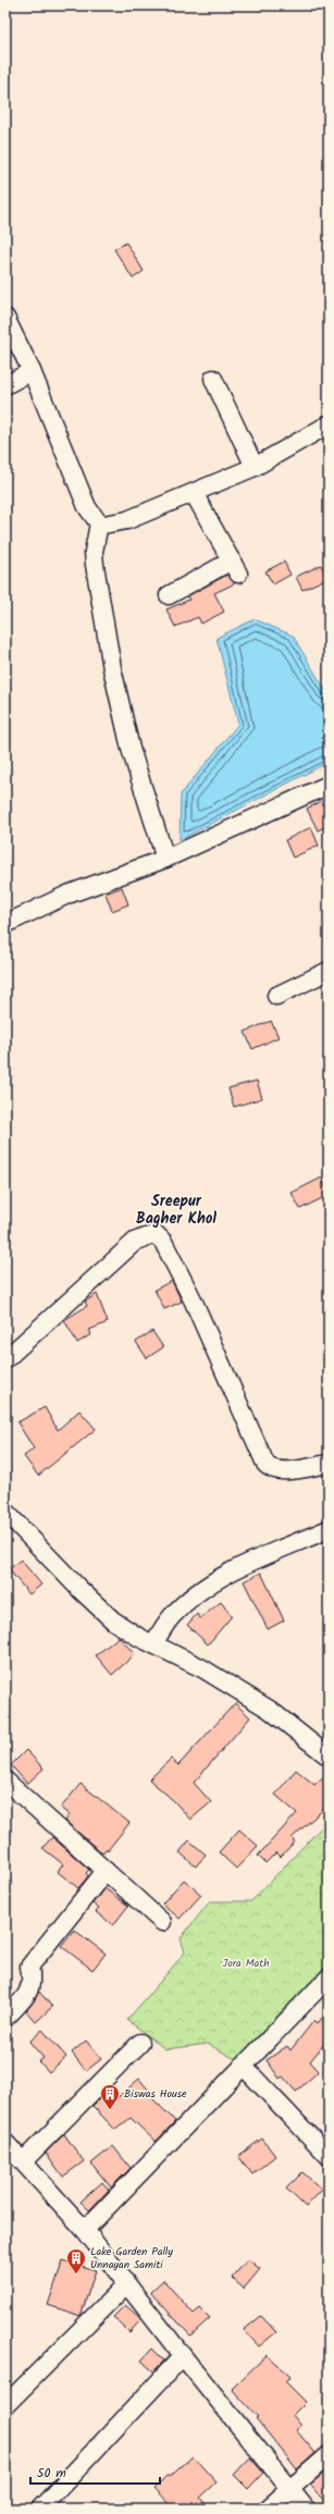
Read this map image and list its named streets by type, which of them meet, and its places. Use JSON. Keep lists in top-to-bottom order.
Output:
{
  "districts": ["Sreepur Bagher Khol"],
  "parks": ["Jora Math"],
  "places": {
    "building": ["Biswas House", "Lake Garden Pally Unnayan Samiti"]
  },
  "scale_bar": "50 m"
}
